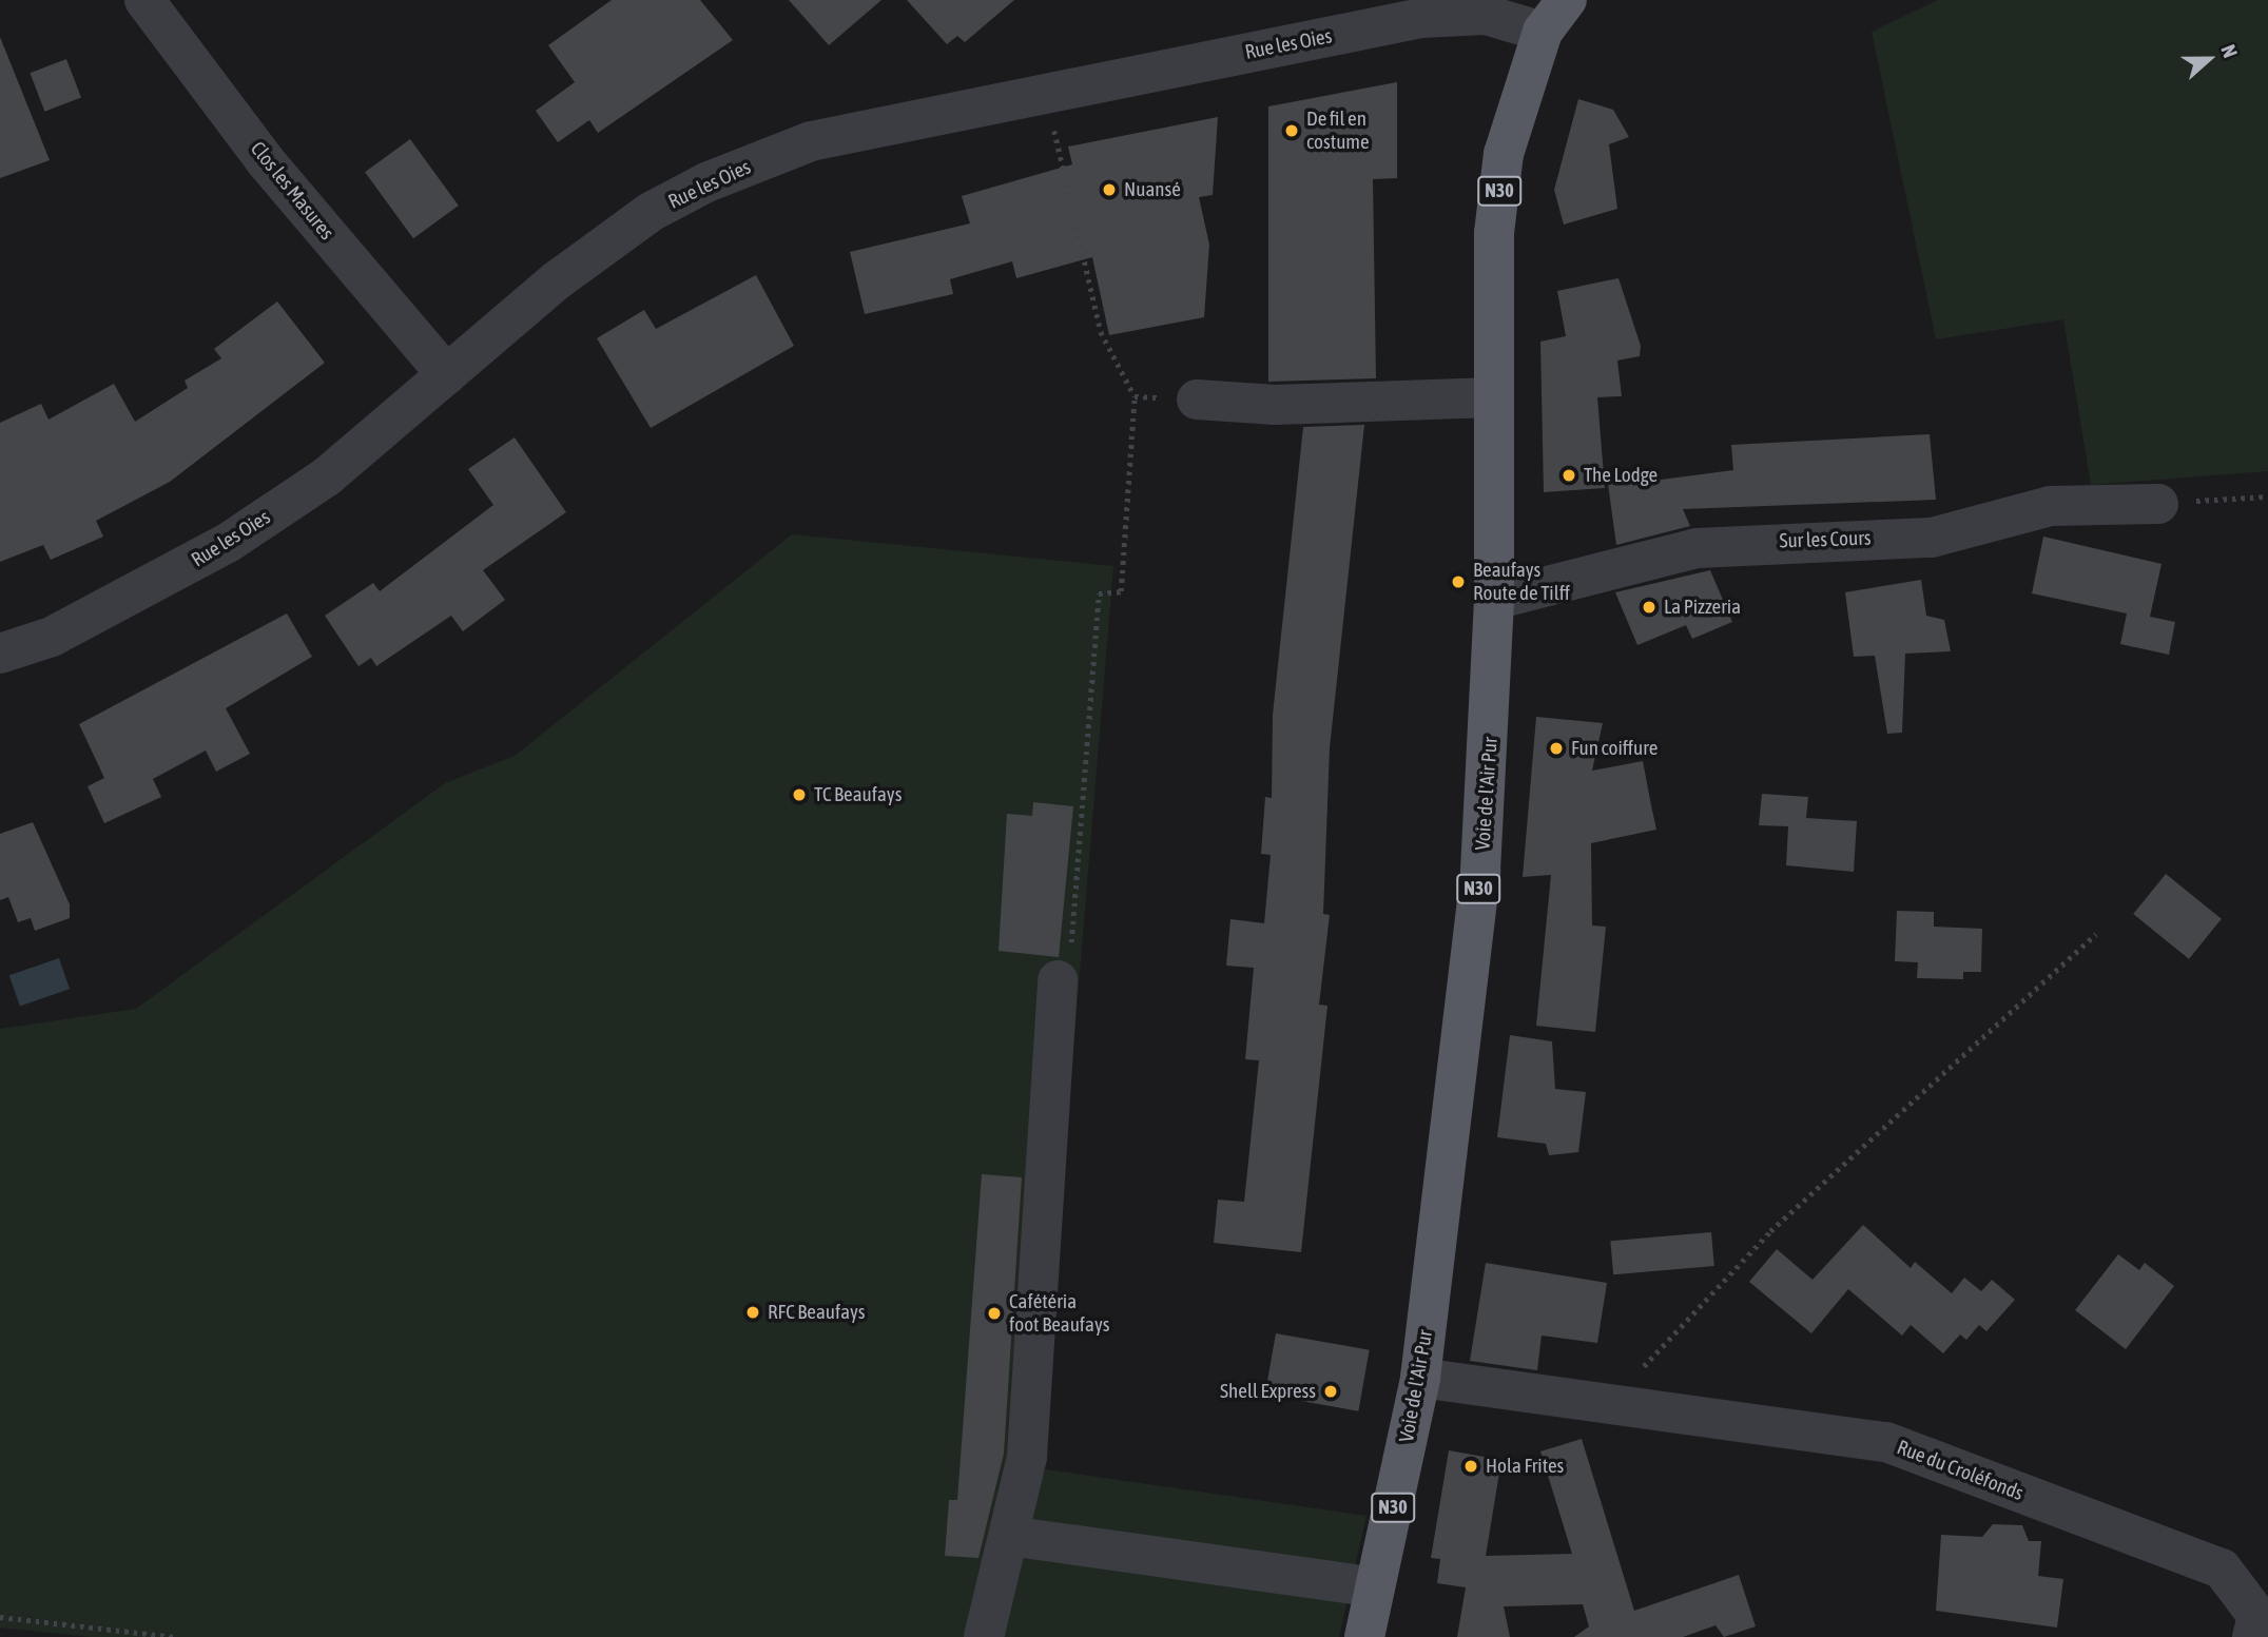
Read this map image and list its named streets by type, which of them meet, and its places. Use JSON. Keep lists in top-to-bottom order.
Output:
{
  "streets": {
    "main road": ["N30", "Voie de l'Air Pur"],
    "street": [
      "Rue les Oies",
      "Clos les Masures",
      "Sur les Cours",
      "Rue du Croléfonds"
    ]
  },
  "crossings": [
    ["Rue les Oies", "Clos les Masures"],
    ["Rue les Oies", "Voie de l'Air Pur"],
    ["Sur les Cours", "Voie de l'Air Pur"],
    ["Voie de l'Air Pur", "Rue du Croléfonds"]
  ],
  "places": [
    "De fil en costume",
    "Nuansé",
    "The Lodge",
    "Beaufays Route de Tilff",
    "La Pizzeria",
    "Fun coiffure",
    "TC Beaufays",
    "RFC Beaufays",
    "Cafétéria foot Beaufays",
    "Shell Express",
    "Hola Frites"
  ],
  "north": "right"
}
